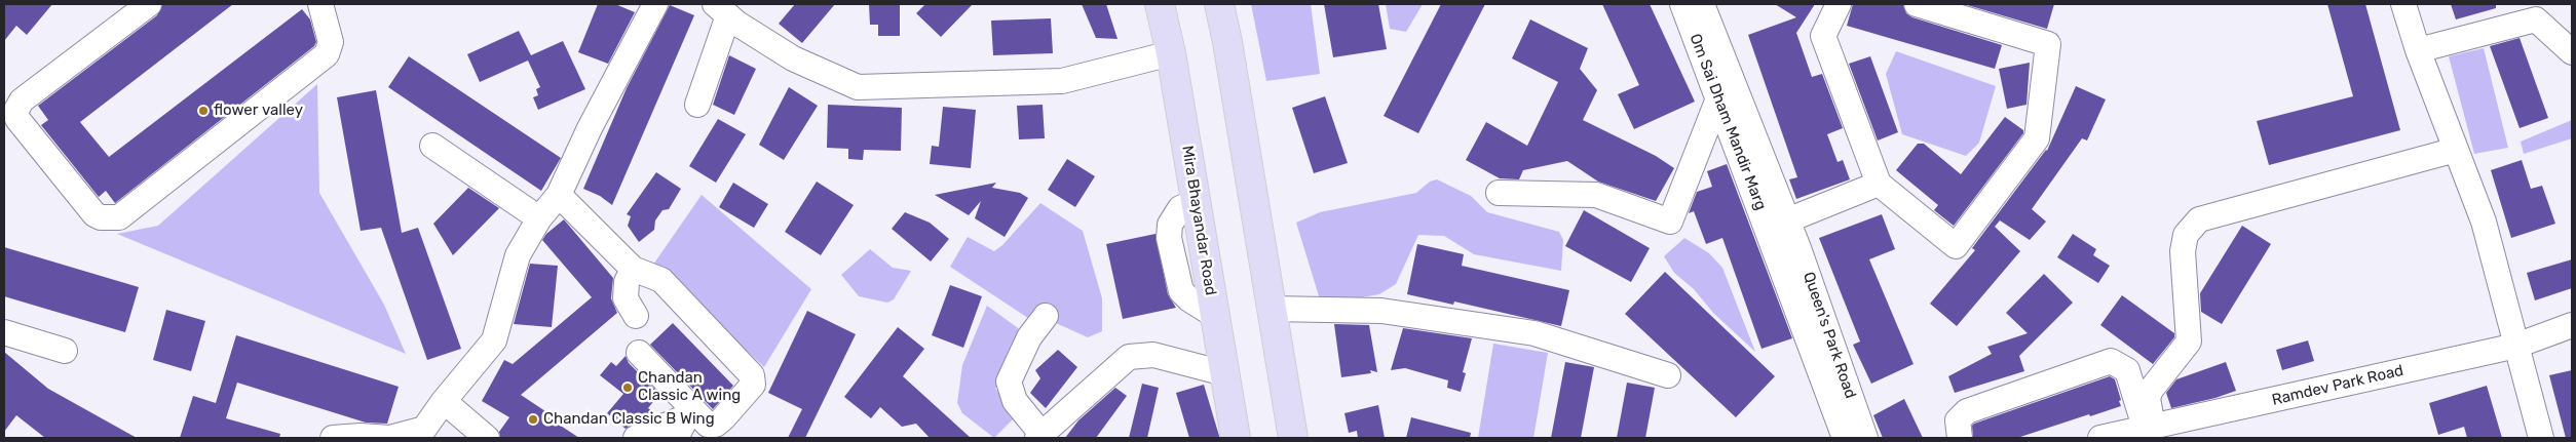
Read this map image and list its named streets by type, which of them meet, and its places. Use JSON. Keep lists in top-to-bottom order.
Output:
{
  "streets": {
    "main road": ["Mira Bhayandar Road"],
    "street": ["Om Sai Dham Mandir Marg", "Queen's Park Road", "Ramdev Park Road"]
  },
  "crossings": [
    ["Om Sai Dham Mandir Marg", "Queen's Park Road"]
  ],
  "places": ["flower valley", "Chandan Classic A wing", "Chandan Classic B Wing"]
}
